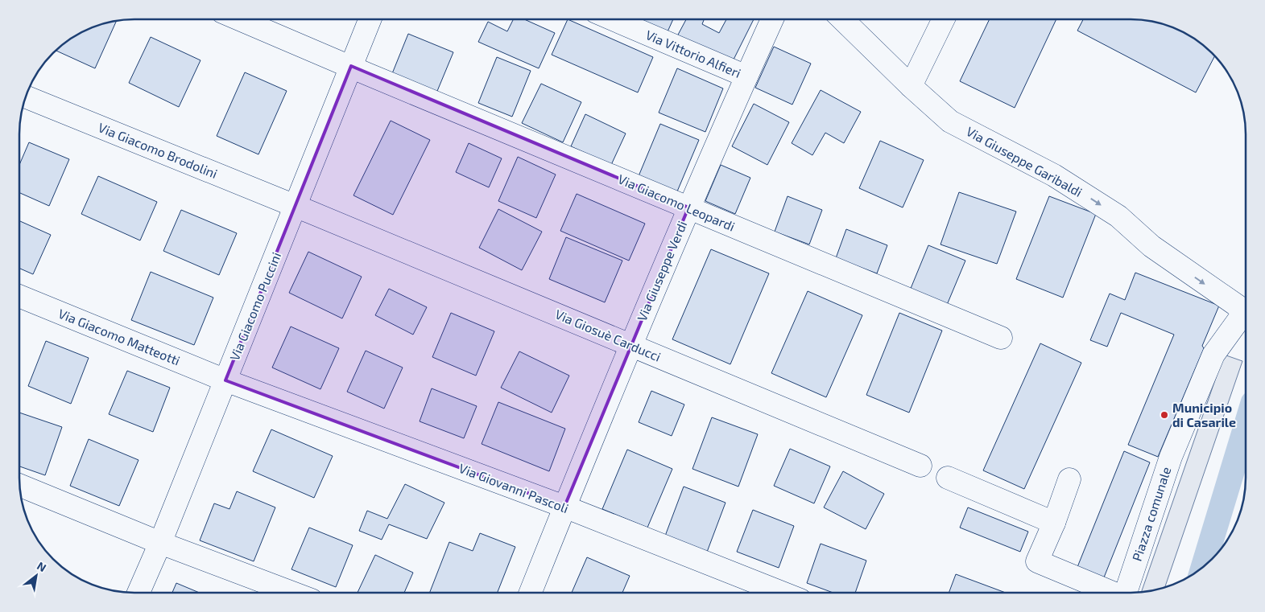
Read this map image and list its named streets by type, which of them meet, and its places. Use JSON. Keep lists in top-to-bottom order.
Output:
{
  "streets": {
    "street": [
      "Via Vittorio Alfieri",
      "Via Giacomo Brodolini",
      "Via Giuseppe Garibaldi",
      "Via Giacomo Leopardi",
      "Via Giuseppe Verdi",
      "Via Giacomo Puccini",
      "Via Giosuè Carducci",
      "Via Giacomo Matteotti",
      "Via Giovanni Pascoli",
      "Piazza comunale"
    ]
  },
  "crossings": [
    ["Via Vittorio Alfieri", "Via Giuseppe Verdi"],
    ["Via Giacomo Brodolini", "Via Giacomo Puccini"],
    ["Via Giacomo Brodolini", "Via Giosuè Carducci"],
    ["Via Giacomo Leopardi", "Via Giuseppe Verdi"],
    ["Via Giacomo Leopardi", "Via Giacomo Puccini"],
    ["Via Giuseppe Verdi", "Via Giosuè Carducci"],
    ["Via Giuseppe Verdi", "Via Giovanni Pascoli"],
    ["Via Giacomo Puccini", "Via Giosuè Carducci"],
    ["Via Giacomo Puccini", "Via Giacomo Matteotti"],
    ["Via Giacomo Puccini", "Via Giovanni Pascoli"],
    ["Via Giacomo Matteotti", "Via Giovanni Pascoli"]
  ],
  "one_way": ["Via Giuseppe Garibaldi"],
  "places": ["Municipio di Casarile"],
  "north": "top right"
}
